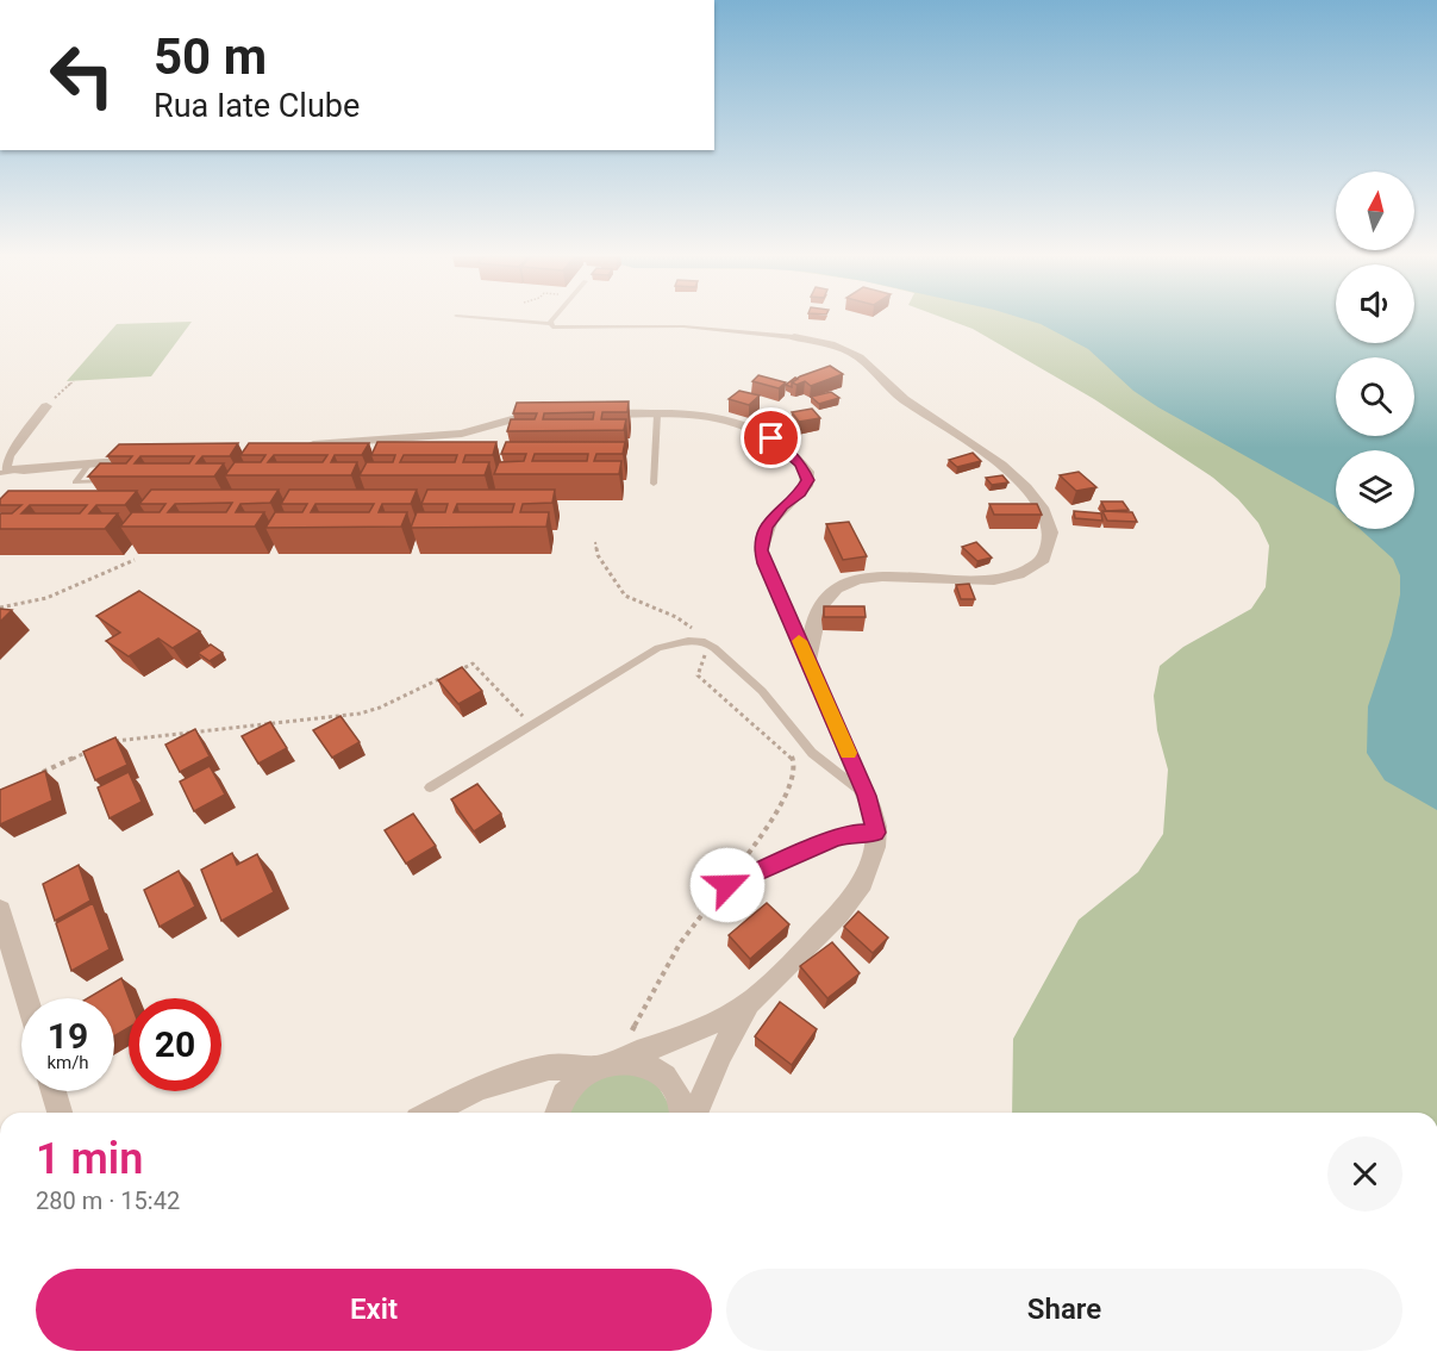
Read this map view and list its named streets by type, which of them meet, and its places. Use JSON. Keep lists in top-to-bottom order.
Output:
{
  "north": "top",
  "page": {
    "turn": ["50 m", "Rua Iate Clube"],
    "speed": "19 km/h",
    "limit": "20",
    "heading": ["1 min", "280 m · 15:42"],
    "buttons": ["Exit", "Share"]
  }
}
